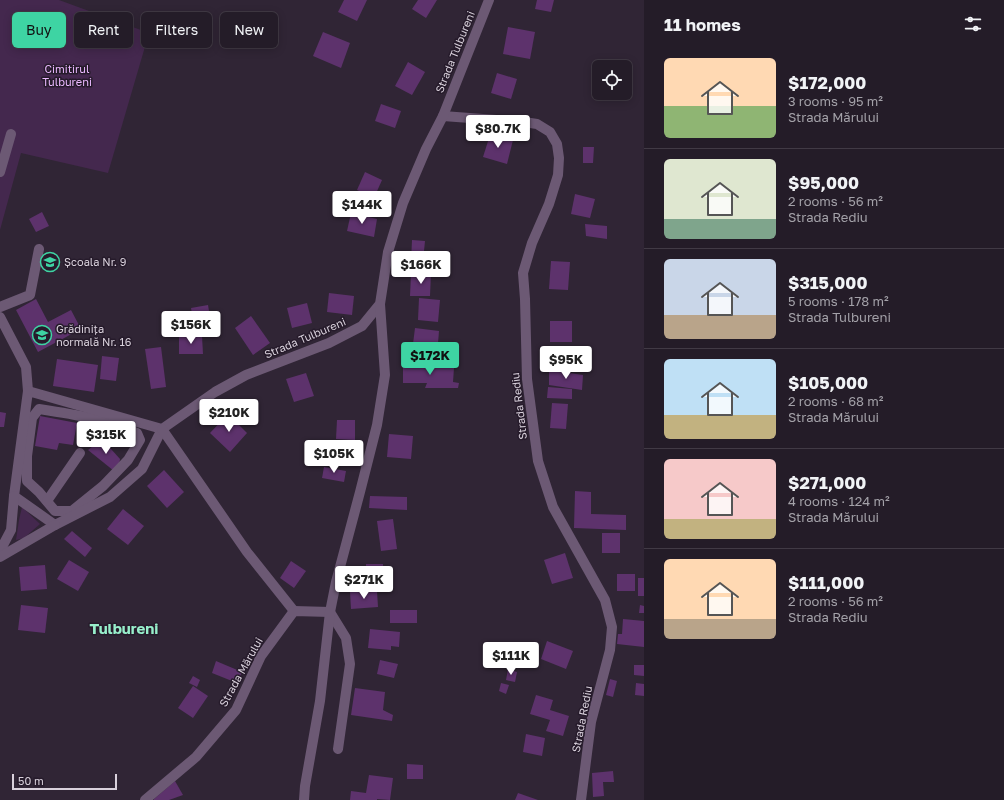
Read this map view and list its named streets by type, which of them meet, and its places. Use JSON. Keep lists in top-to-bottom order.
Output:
{
  "streets": {
    "street": ["Strada Tulbureni", "Strada Rediu", "Strada Mărului"]
  },
  "crossings": [
    ["Strada Tulbureni", "Strada Rediu"]
  ],
  "districts": ["Tulbureni"],
  "parks": ["Cimitirul Tulbureni"],
  "places": {
    "school or university": ["Școala Nr. 9", "Grădinița normală Nr. 16"]
  },
  "scale_bar": "50 m",
  "page": {
    "heading": "11 homes",
    "chip": [
      "Buy",
      "Rent",
      "Filters",
      "New"
    ],
    "list": [
      {
        "name": "$172,000",
        "note": "3 rooms · 95 m² · Strada Mărului"
      },
      {
        "name": "$95,000",
        "note": "2 rooms · 56 m² · Strada Rediu"
      },
      {
        "name": "$315,000",
        "note": "5 rooms · 178 m² · Strada Tulbureni"
      },
      {
        "name": "$105,000",
        "note": "2 rooms · 68 m² · Strada Mărului"
      },
      {
        "name": "$271,000",
        "note": "4 rooms · 124 m² · Strada Mărului"
      },
      {
        "name": "$111,000",
        "note": "2 rooms · 56 m² · Strada Rediu"
      }
    ],
    "price": [
      "$80.7K",
      "$144K",
      "$166K",
      "$156K",
      "$172K",
      "$95K",
      "$210K",
      "$315K",
      "$105K",
      "$271K",
      "$111K"
    ],
    "scale": "50 m"
  }
}
